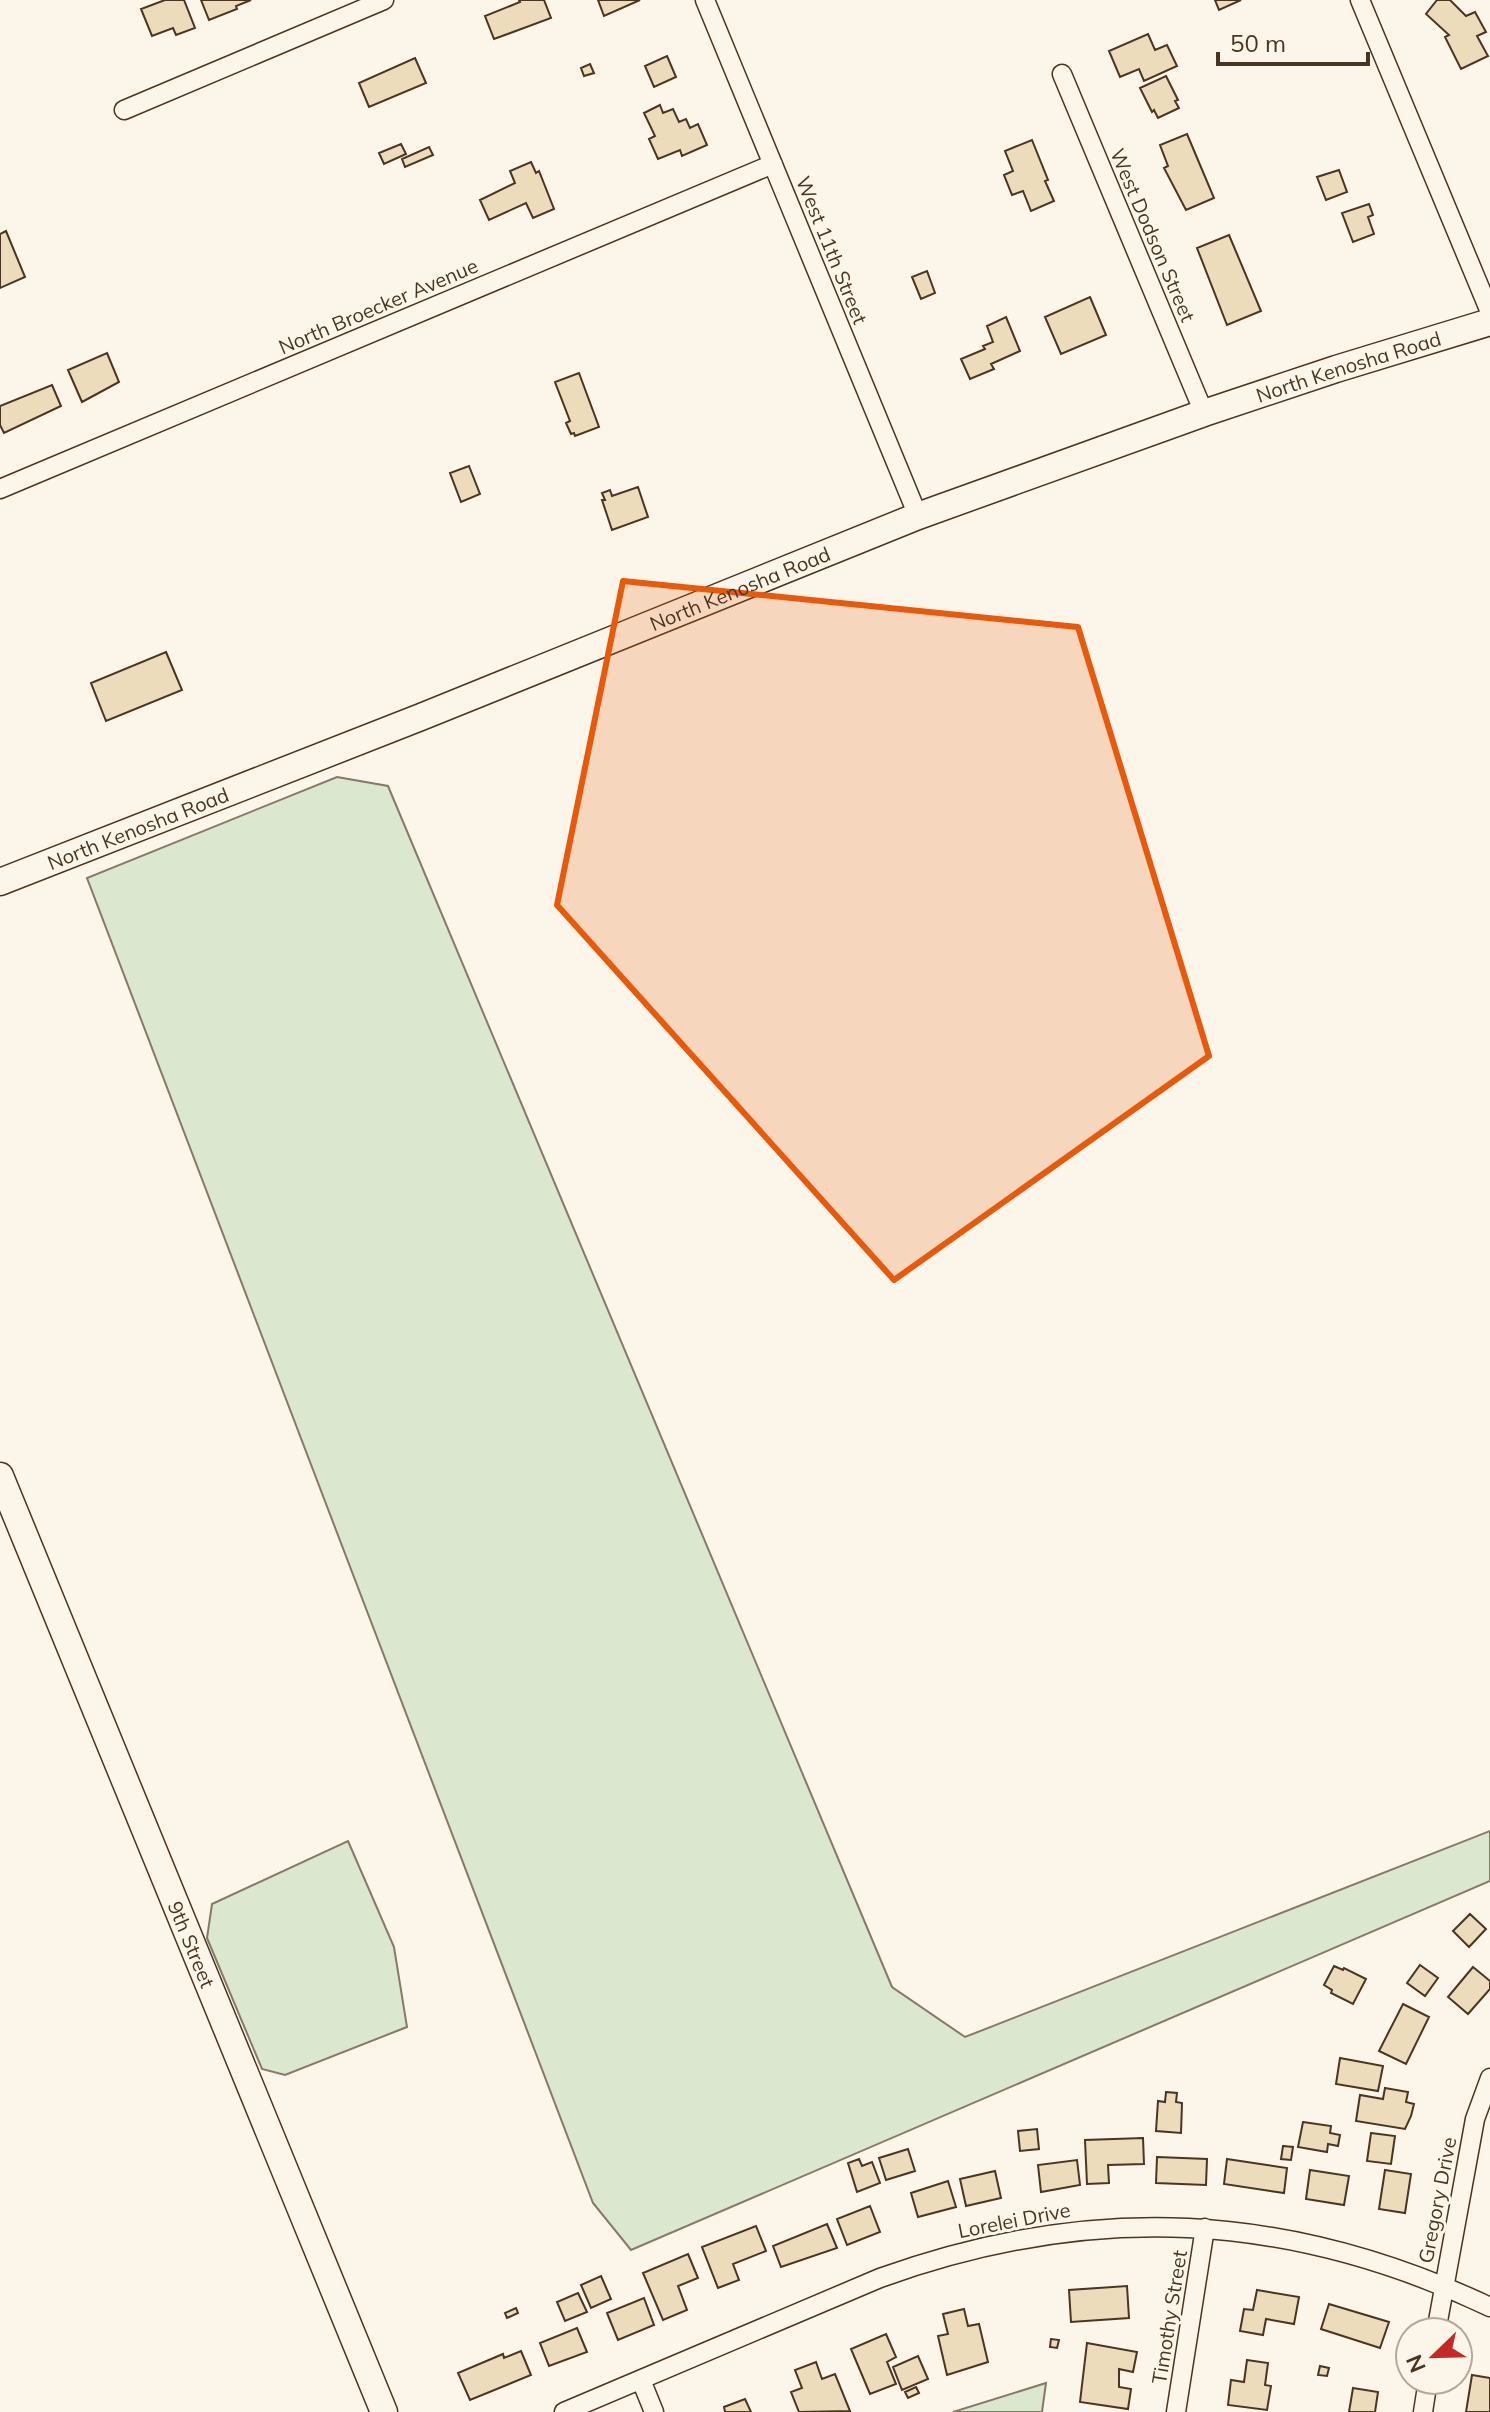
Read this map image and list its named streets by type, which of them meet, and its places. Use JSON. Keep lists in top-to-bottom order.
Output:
{
  "streets": {
    "street": [
      "West Dodson Street",
      "West 11th Street",
      "North Broecker Avenue",
      "North Kenosha Road",
      "9th Street",
      "Gregory Drive",
      "Lorelei Drive",
      "Timothy Street"
    ]
  },
  "crossings": [
    ["West Dodson Street", "North Kenosha Road"],
    ["West 11th Street", "North Broecker Avenue"],
    ["West 11th Street", "North Kenosha Road"],
    ["Gregory Drive", "Lorelei Drive"],
    ["Lorelei Drive", "Timothy Street"]
  ],
  "scale_bar": "50 m",
  "north": "bottom left"
}
